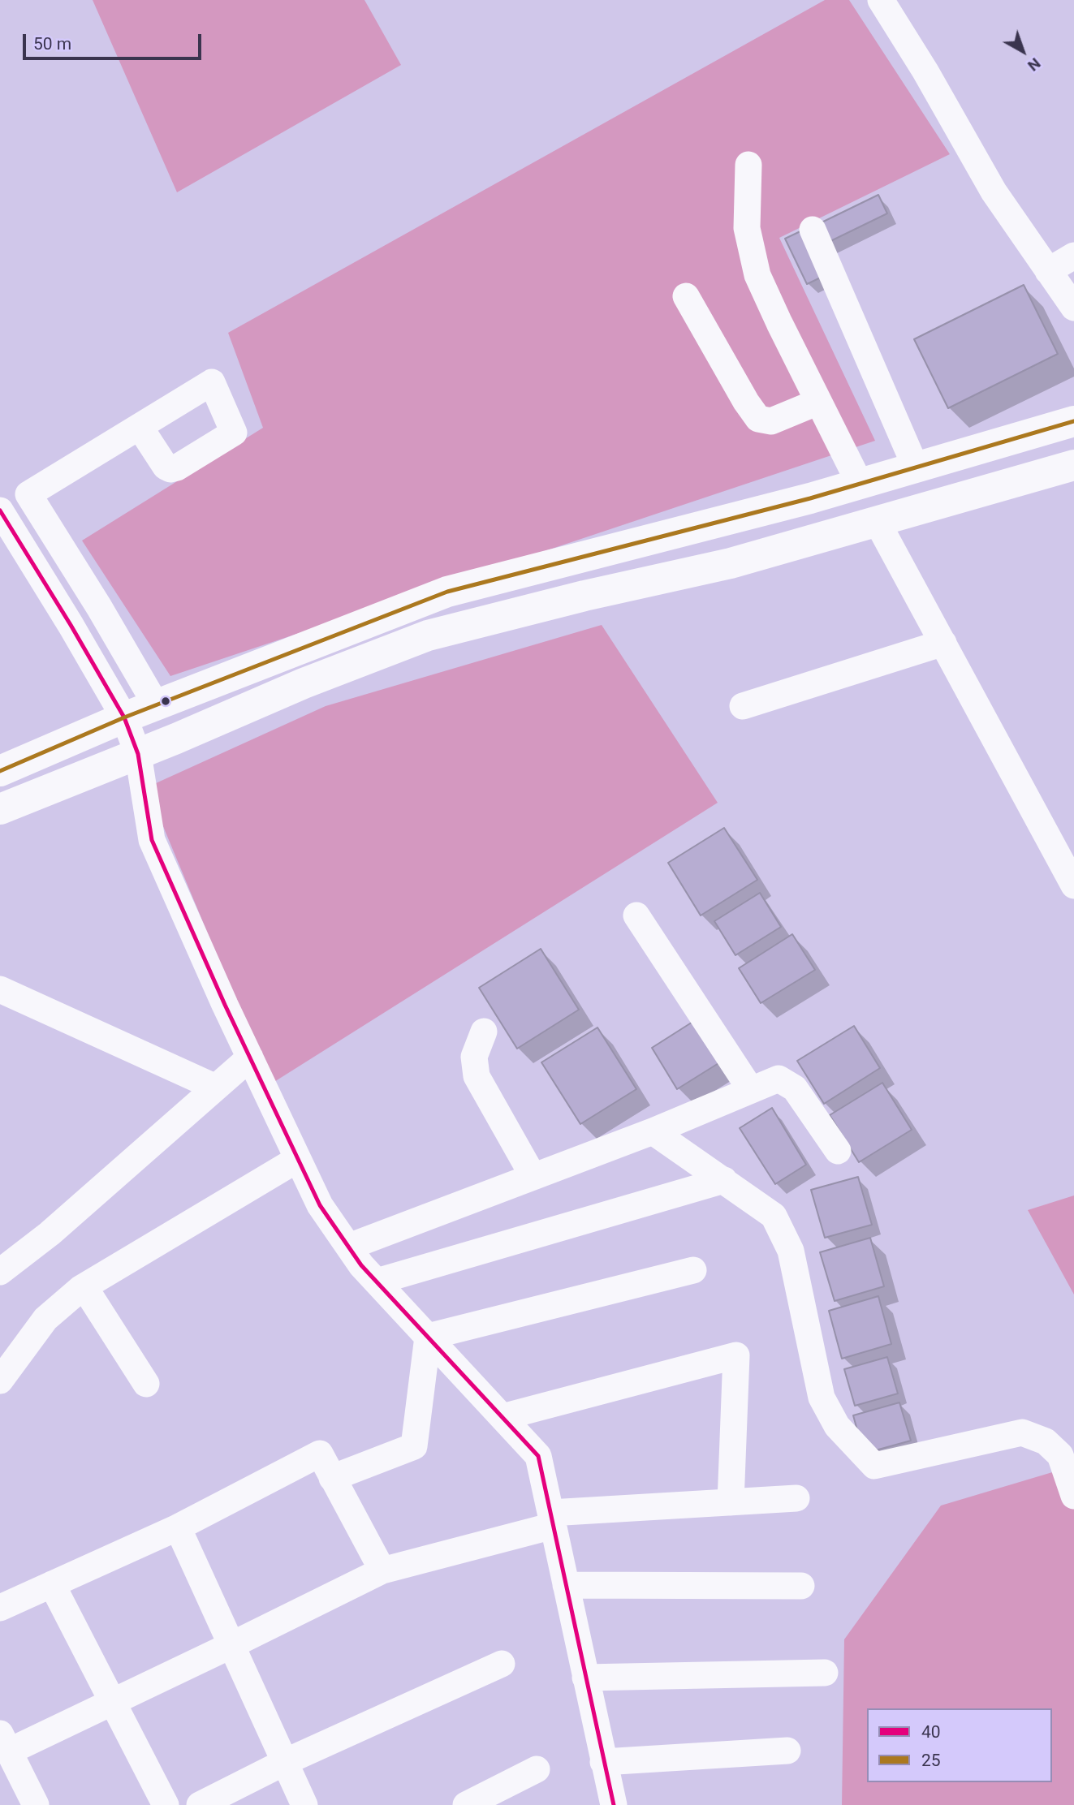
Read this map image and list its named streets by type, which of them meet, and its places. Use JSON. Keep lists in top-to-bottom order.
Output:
{
  "lines": ["transit line 25", "transit line 40"],
  "legend": ["40", "25"],
  "scale_bar": "50 m",
  "north": "bottom right"
}
